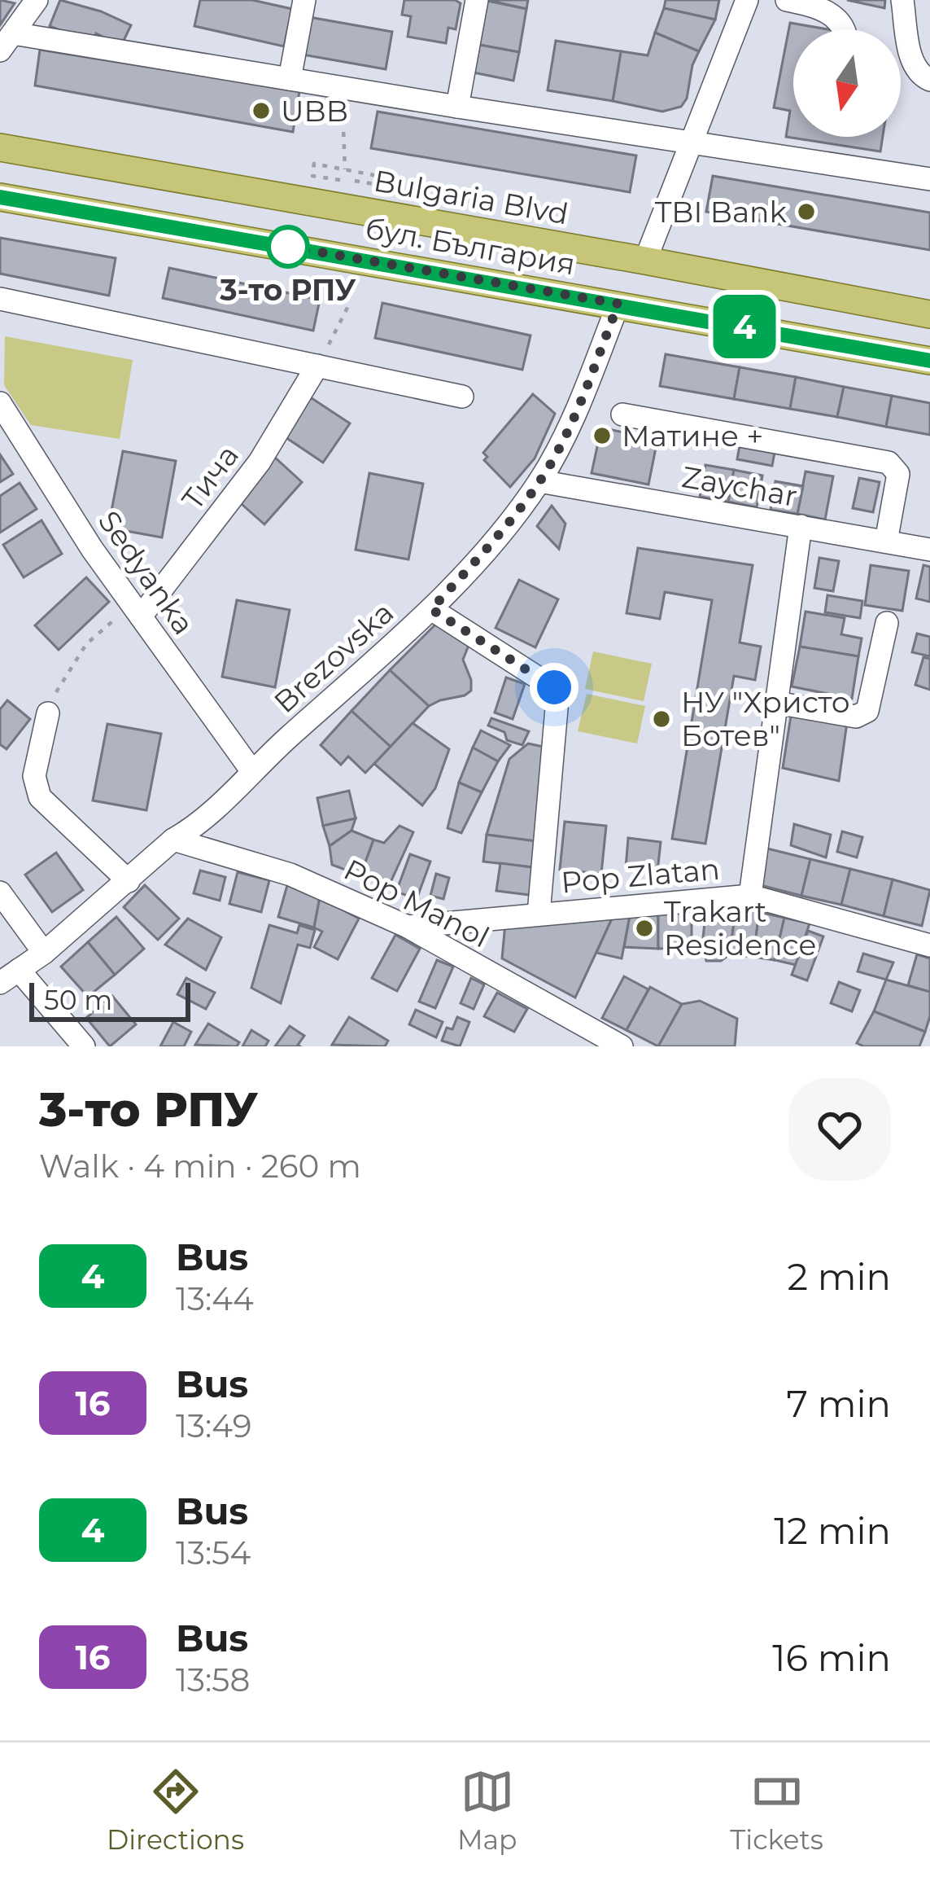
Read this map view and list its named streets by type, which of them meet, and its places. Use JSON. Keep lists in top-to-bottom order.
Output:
{
  "streets": {
    "main road": ["Bulgaria Blvd", "бул. България"],
    "street": [
      "Тича",
      "Zaychar",
      "Sedyanka",
      "Brezovska",
      "Pop Zlatan",
      "Pop Manol"
    ]
  },
  "crossings": [
    ["бул. България", "Brezovska"],
    ["Тича", "Sedyanka"],
    ["Zaychar", "Brezovska"],
    ["Sedyanka", "Brezovska"],
    ["Brezovska", "Pop Manol"],
    ["Pop Zlatan", "Pop Manol"]
  ],
  "places": [
    "UBB",
    "TBI Bank",
    "3-то РПУ",
    "Матине +",
    "НУ \"Христо Ботев\"",
    "Trakart Residence"
  ],
  "lines": ["bus line 4"],
  "scale_bar": "50 m",
  "north": "bottom",
  "page": {
    "on_map": "4",
    "scale": "50 m",
    "heading": ["3-то РПУ", "Walk · 4 min · 260 m"],
    "list": [
      {
        "mark": "4",
        "name": "Bus",
        "note": "13:44",
        "value": "2 min"
      },
      {
        "mark": "16",
        "name": "Bus",
        "note": "13:49",
        "value": "7 min"
      },
      {
        "mark": "4",
        "name": "Bus",
        "note": "13:54",
        "value": "12 min"
      },
      {
        "mark": "16",
        "name": "Bus",
        "note": "13:58",
        "value": "16 min"
      }
    ],
    "tabs": ["Directions", "Map", "Tickets"]
  }
}
